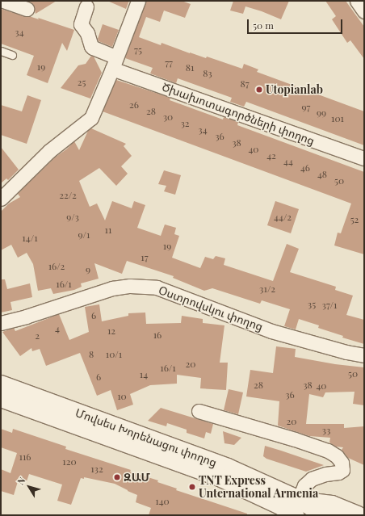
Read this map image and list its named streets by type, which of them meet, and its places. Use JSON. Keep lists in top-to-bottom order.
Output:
{
  "streets": {
    "main road": ["Մովսես Խորենացու փողոց"],
    "street": ["Ծխախոտագործների փողոց", "Օստրովսկու փողոց"]
  },
  "places": ["Utopianlab", "ԶԱՄ", "TNT Express Unternational Armenia"],
  "house_numbers": [
    "34",
    "75",
    "77",
    "19",
    "81",
    "83",
    "25",
    "87",
    "26",
    "97",
    "28",
    "99",
    "30",
    "101",
    "32",
    "34",
    "36",
    "38",
    "40",
    "42",
    "44",
    "46",
    "48",
    "50",
    "22/2",
    "9/3",
    "44/2",
    "52",
    "11",
    "9/1",
    "14/1",
    "19",
    "17",
    "16/2",
    "9",
    "16/1",
    "31/2",
    "35",
    "37/1",
    "6",
    "4",
    "12",
    "16",
    "2",
    "8",
    "10/1",
    "20",
    "16/1",
    "50",
    "14",
    "6",
    "28",
    "38",
    "40",
    "36",
    "10",
    "20",
    "33",
    "116",
    "120",
    "132",
    "140"
  ],
  "scale_bar": "50 m",
  "north": "top left"
}
